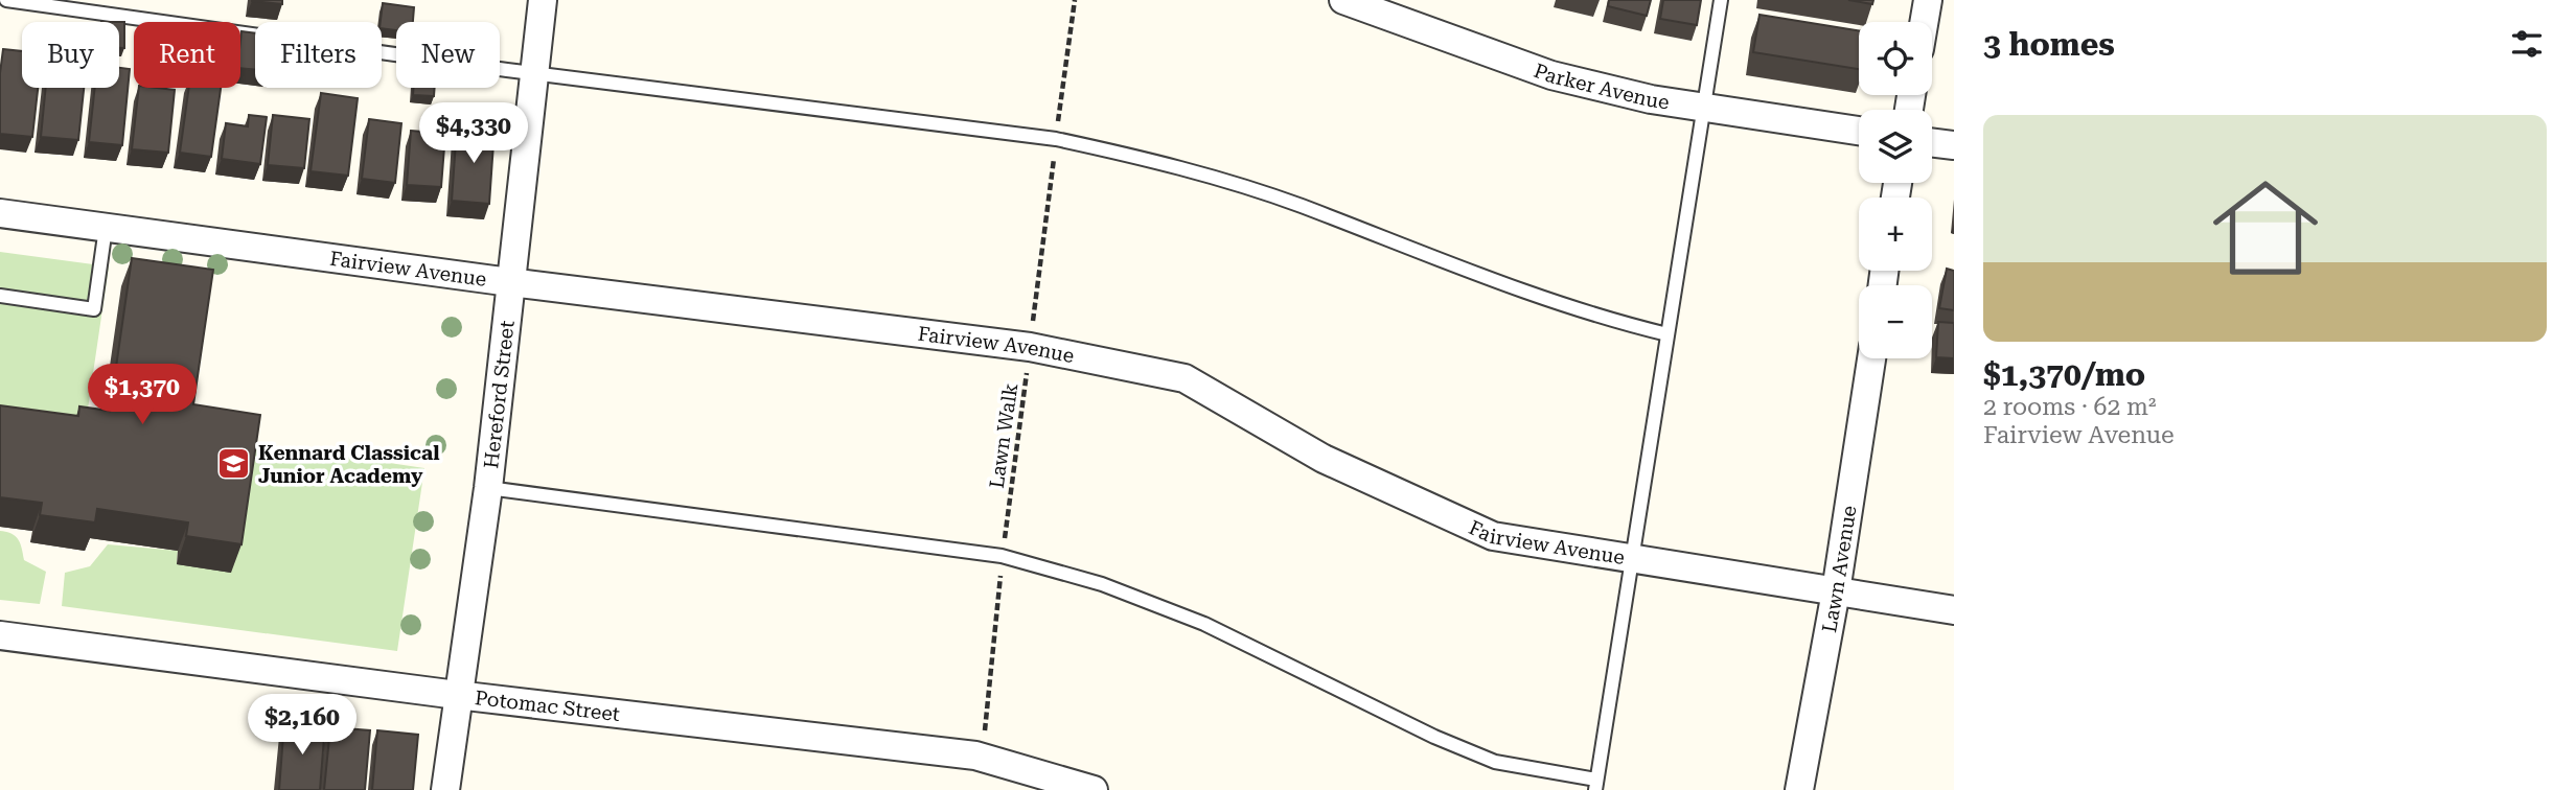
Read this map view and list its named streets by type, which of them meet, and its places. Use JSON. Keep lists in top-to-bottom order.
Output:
{
  "streets": {
    "street": [
      "Parker Avenue",
      "Fairview Avenue",
      "Hereford Street",
      "Lawn Avenue",
      "Potomac Street"
    ],
    "path": ["Lawn Walk"]
  },
  "crossings": [
    ["Fairview Avenue", "Hereford Street"],
    ["Fairview Avenue", "Lawn Walk"],
    ["Fairview Avenue", "Lawn Avenue"],
    ["Hereford Street", "Potomac Street"],
    ["Lawn Walk", "Potomac Street"]
  ],
  "places": {
    "school or university": ["Kennard Classical Junior Academy"]
  },
  "page": {
    "heading": "3 homes",
    "map_buttons": ["+", "−"],
    "chip": [
      "Buy",
      "Rent",
      "Filters",
      "New"
    ],
    "list": [
      {
        "name": "$1,370/mo",
        "note": "2 rooms · 62 m² · Fairview Avenue"
      }
    ],
    "price": ["$4,330", "$1,370", "$2,160"]
  }
}
